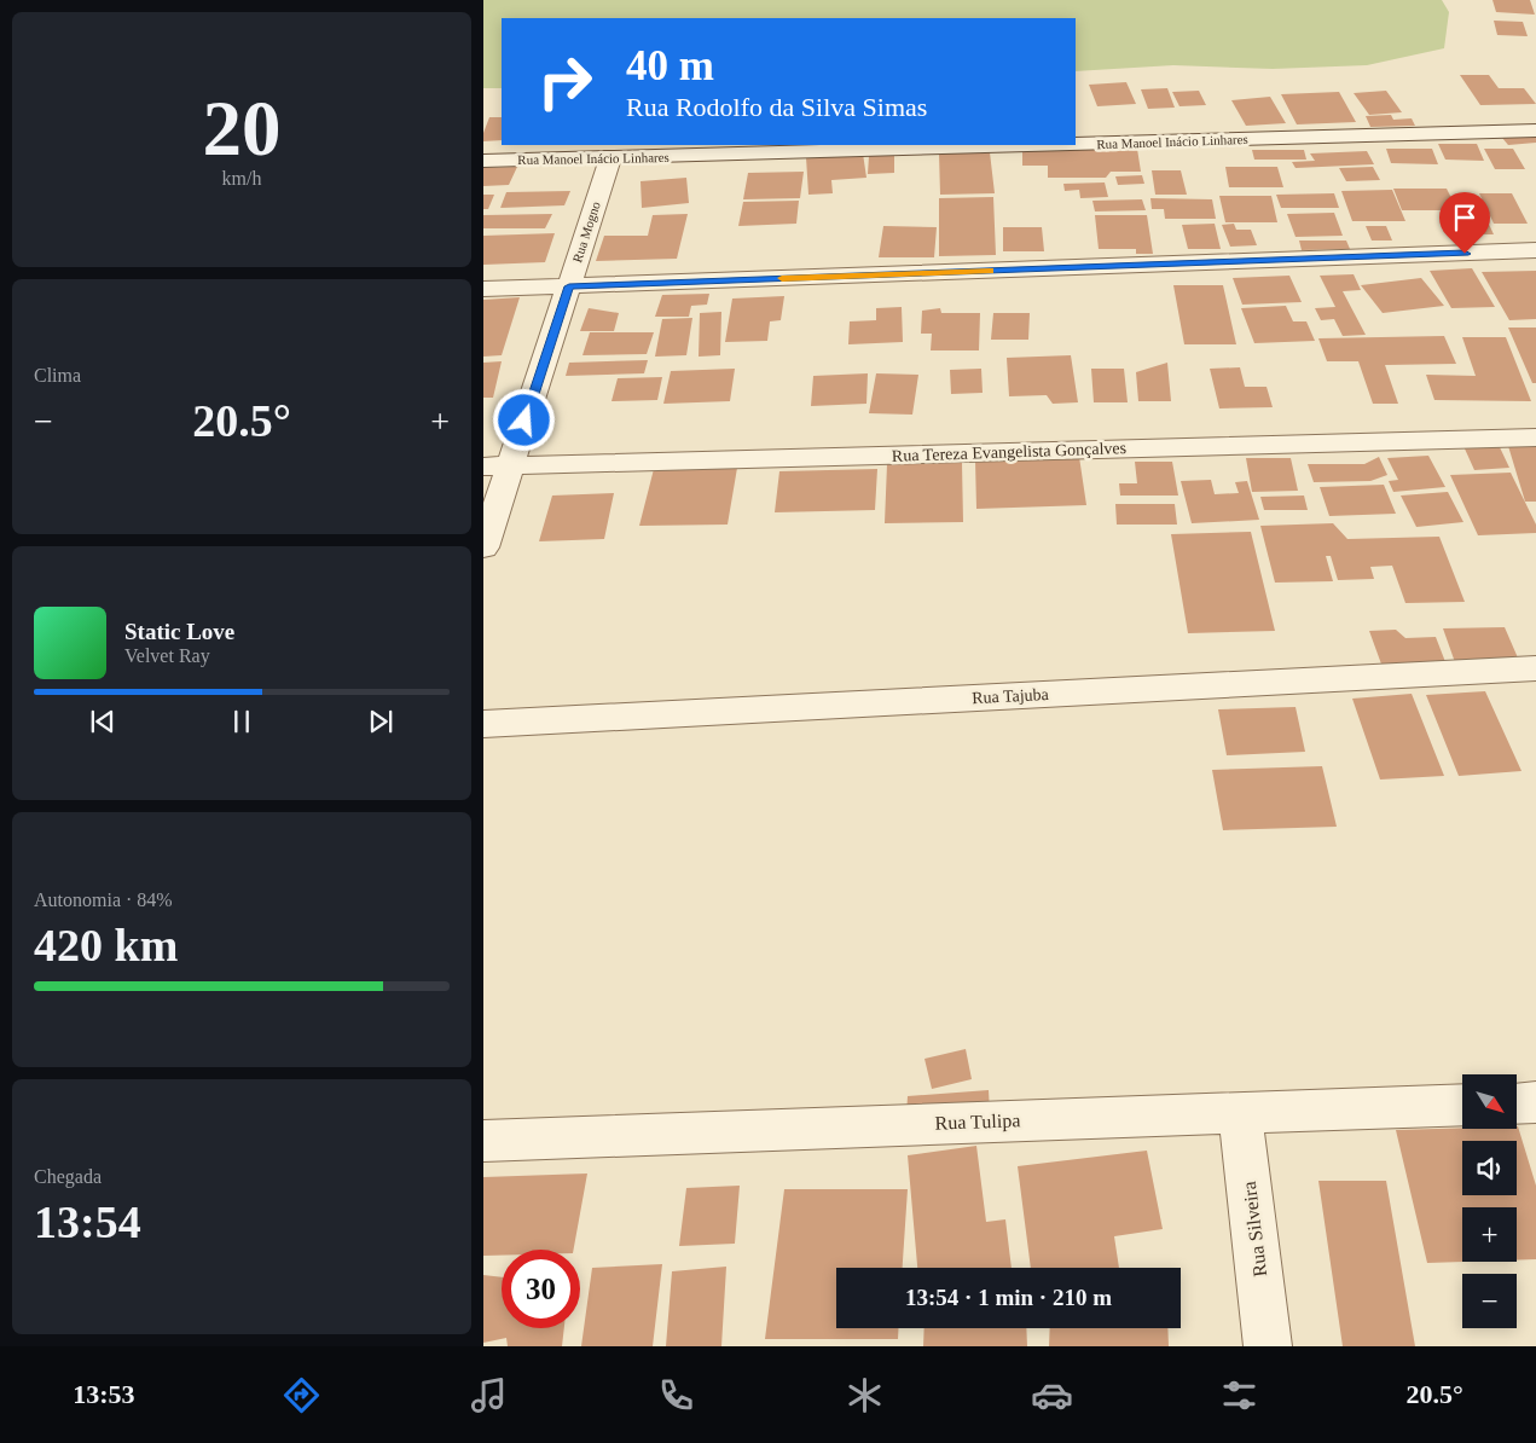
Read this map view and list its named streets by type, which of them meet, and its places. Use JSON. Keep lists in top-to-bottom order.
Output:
{
  "streets": {
    "street": [
      "Rua Manoel Inácio Linhares",
      "Rua Mogno",
      "Rua Tereza Evangelista Gonçalves",
      "Rua Tajuba",
      "Rua Tulipa",
      "Rua Silveira"
    ]
  },
  "crossings": [
    ["Rua Manoel Inácio Linhares", "Rua Mogno"],
    ["Rua Mogno", "Rua Tereza Evangelista Gonçalves"],
    ["Rua Tulipa", "Rua Silveira"]
  ],
  "north": "bottom right",
  "page": {
    "tile": [
      ["20", "km/h"],
      "Clima",
      ["Autonomia · 84%", "420 km"],
      ["Chegada", "13:54"]
    ],
    "turn": ["40 m", "Rua Rodolfo da Silva Simas"],
    "heat": ["−", "20.5°", "+"],
    "song": ["Static Love", "Velvet Ray"],
    "map_buttons": ["+", "−"],
    "limit": "30",
    "trip": "13:54 · 1 min · 210 m",
    "tabs": ["13:53", "20.5°"]
  }
}
